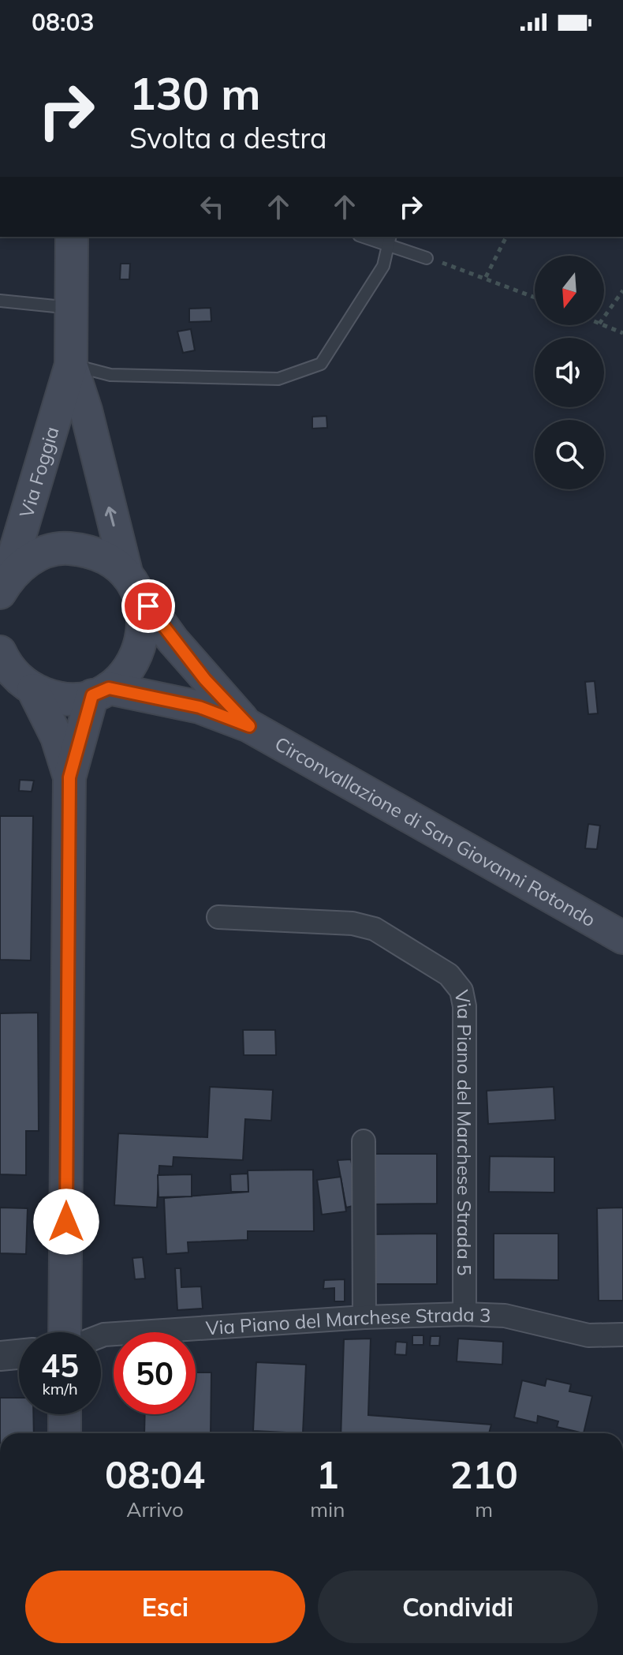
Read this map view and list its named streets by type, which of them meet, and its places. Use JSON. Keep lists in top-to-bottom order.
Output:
{
  "streets": {
    "main road": ["Via Foggia", "Circonvallazione di San Giovanni Rotondo"],
    "street": ["Via Piano del Marchese Strada 5", "Via Piano del Marchese Strada 3"]
  },
  "crossings": [
    ["Via Foggia", "Circonvallazione di San Giovanni Rotondo"],
    ["Via Piano del Marchese Strada 5", "Via Piano del Marchese Strada 3"]
  ],
  "north": "bottom",
  "page": {
    "status": "08:03",
    "turn": ["130 m", "Svolta a destra"],
    "speed": "45 km/h",
    "limit": "50",
    "eta": [
      "08:04",
      "Arrivo",
      "1",
      "min",
      "210",
      "m"
    ],
    "buttons": ["Esci", "Condividi"]
  }
}
